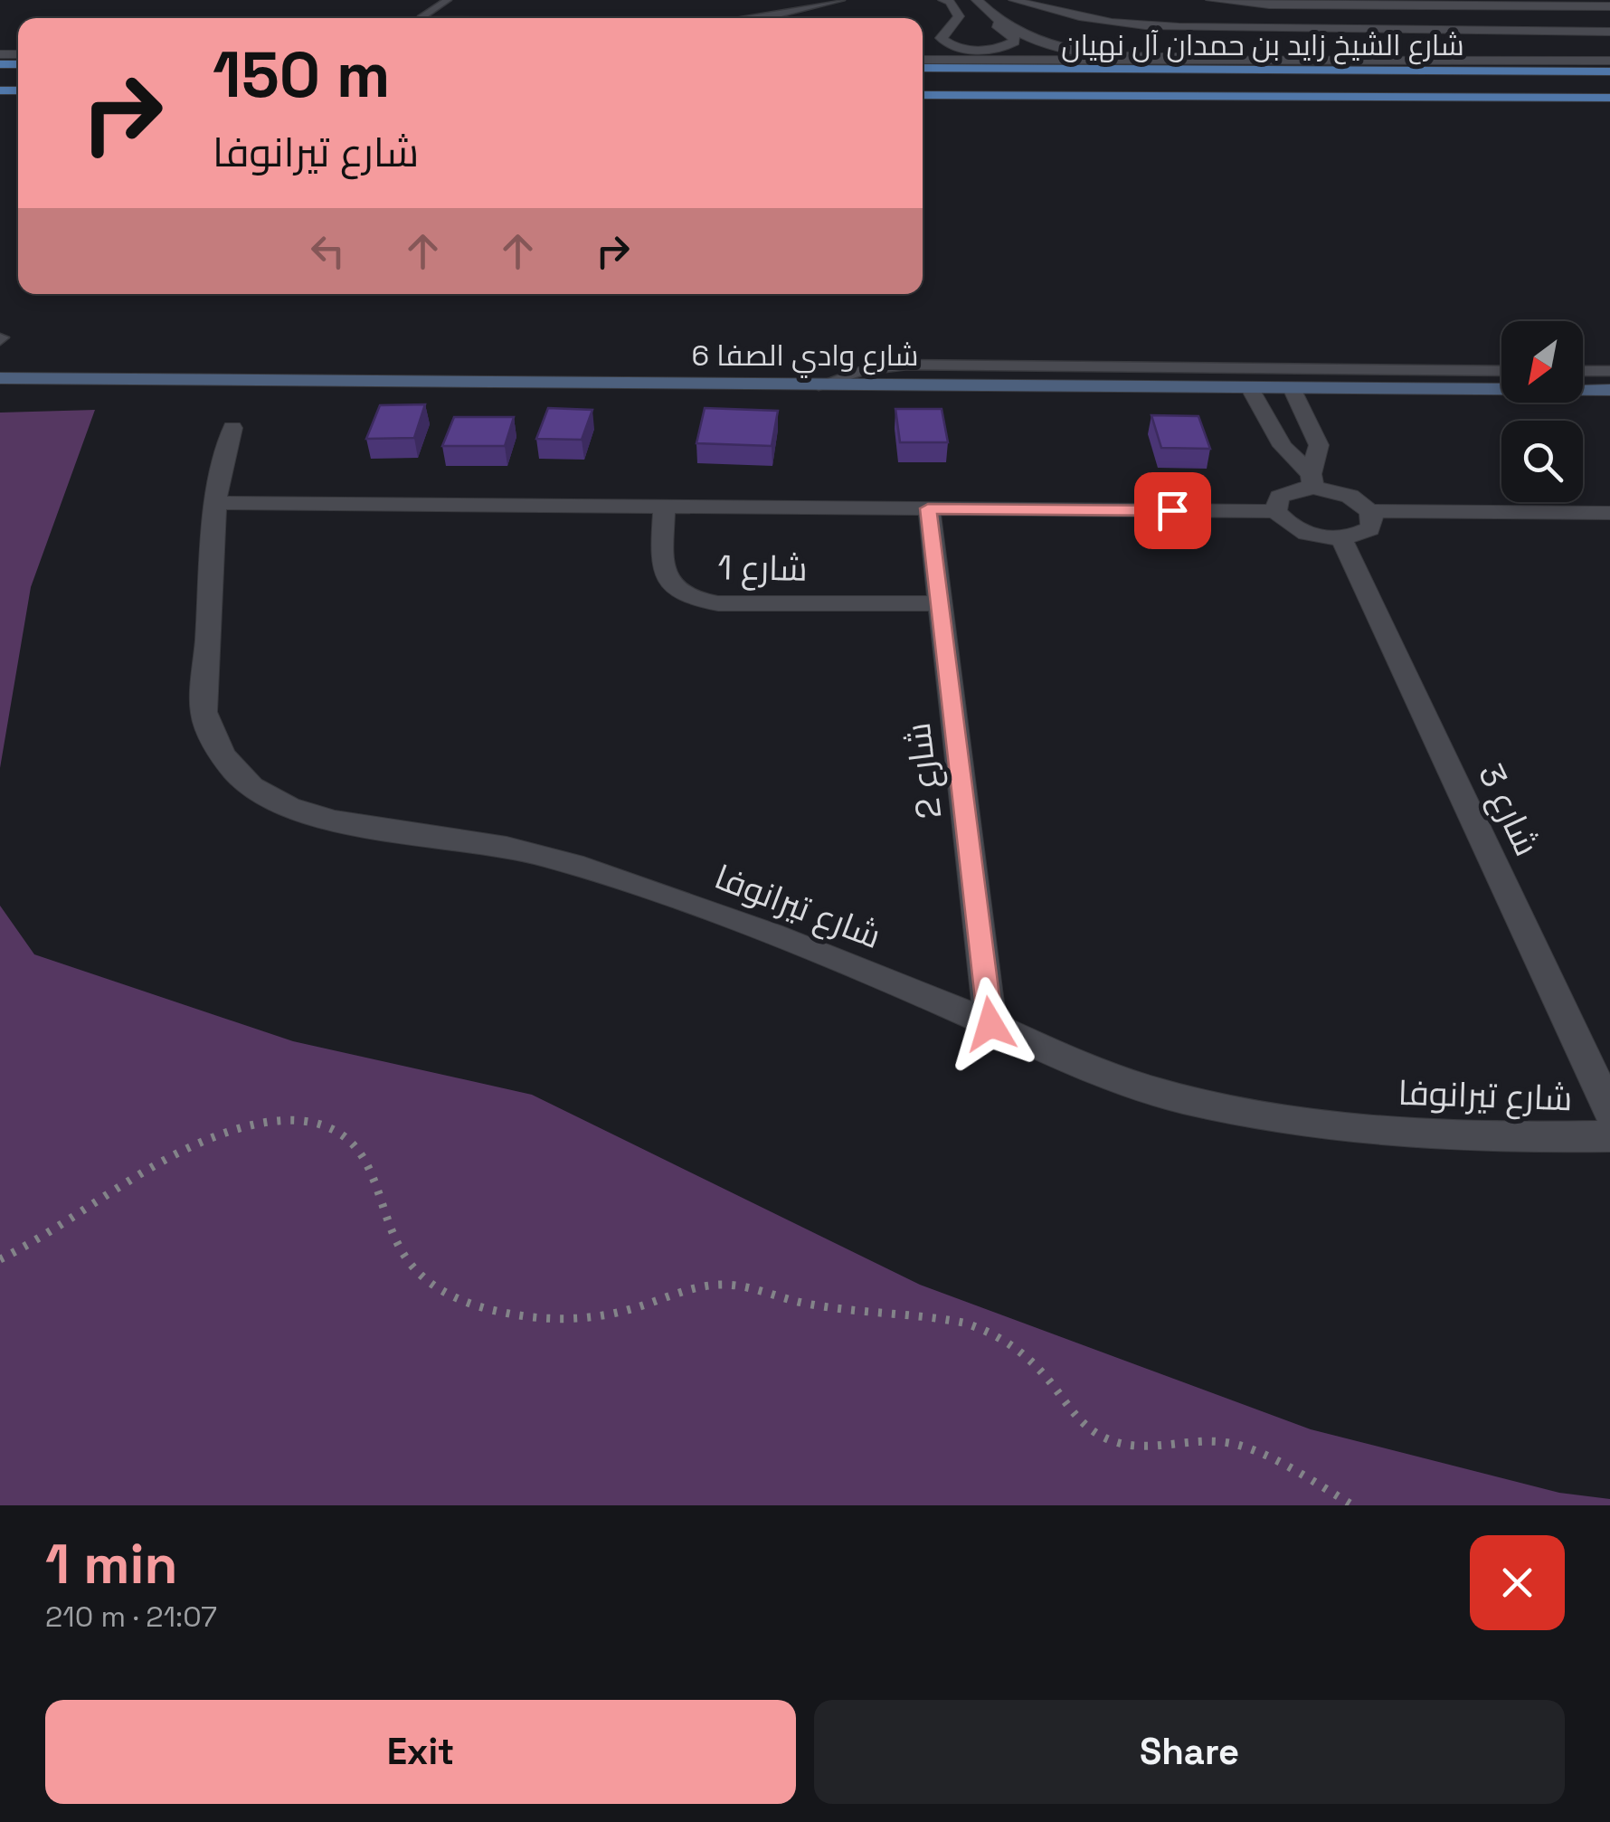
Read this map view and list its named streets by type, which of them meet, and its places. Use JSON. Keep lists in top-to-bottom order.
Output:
{
  "streets": {
    "main road": ["شارع الشيخ زايد بن حمدان آل نهيان", "شارع وادي الصفا 6"],
    "street": [
      "شارع 1",
      "شارع 2",
      "شارع 3",
      "شارع تيرانوفا"
    ]
  },
  "crossings": [
    ["شارع 1", "شارع 2"],
    ["شارع 2", "شارع تيرانوفا"]
  ],
  "north": "bottom left",
  "page": {
    "turn": ["150 m", "شارع تيرانوفا"],
    "heading": ["1 min", "210 m · 21:07"],
    "buttons": ["Exit", "Share"]
  }
}
